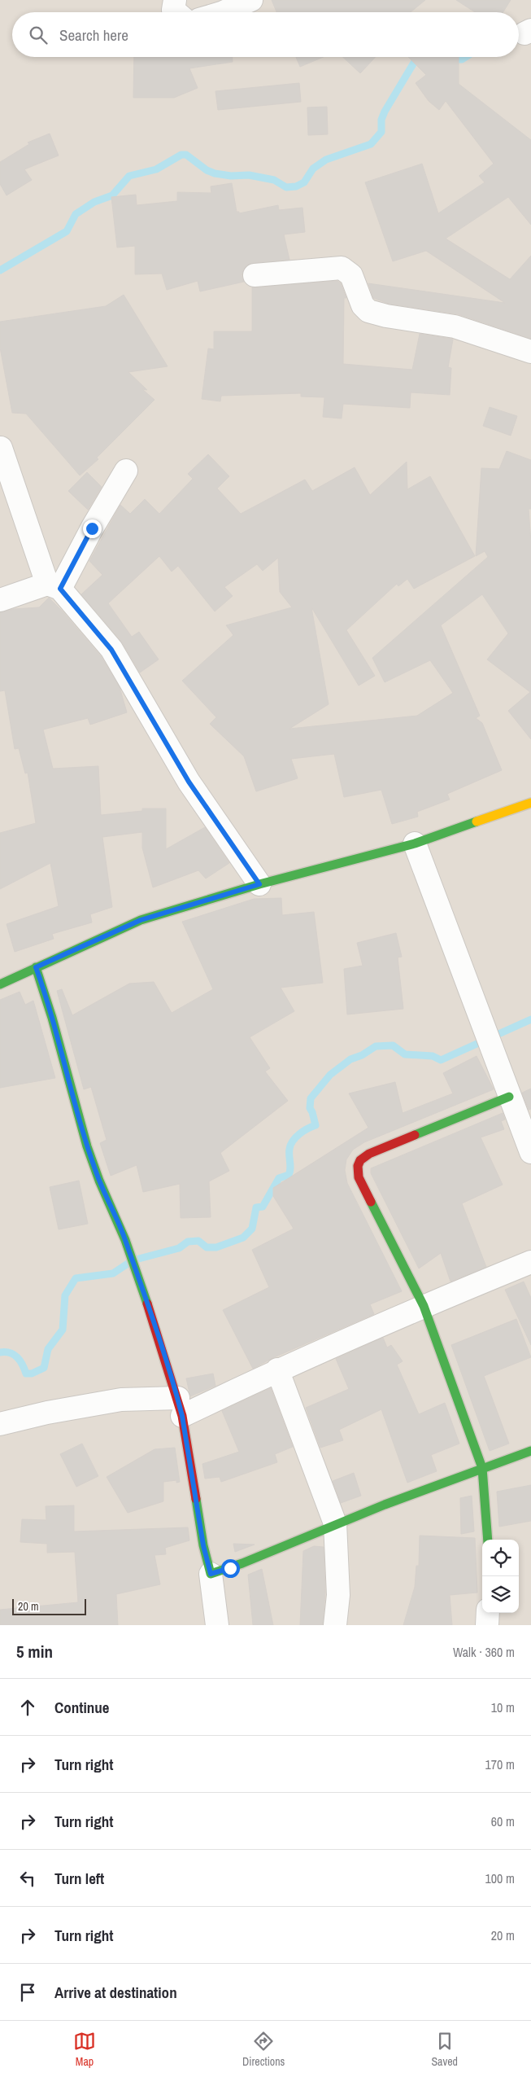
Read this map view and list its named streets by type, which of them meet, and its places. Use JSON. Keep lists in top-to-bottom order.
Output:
{
  "scale_bar": "20 m",
  "page": {
    "search": "Search here",
    "scale": "20 m",
    "heading": ["5 min", "Walk · 360 m"],
    "list": [
      ["Continue", "10 m"],
      ["Turn right", "170 m"],
      ["Turn right", "60 m"],
      ["Turn left", "100 m"],
      ["Turn right", "20 m"],
      "Arrive at destination"
    ],
    "nav": ["Map", "Directions", "Saved"]
  }
}
